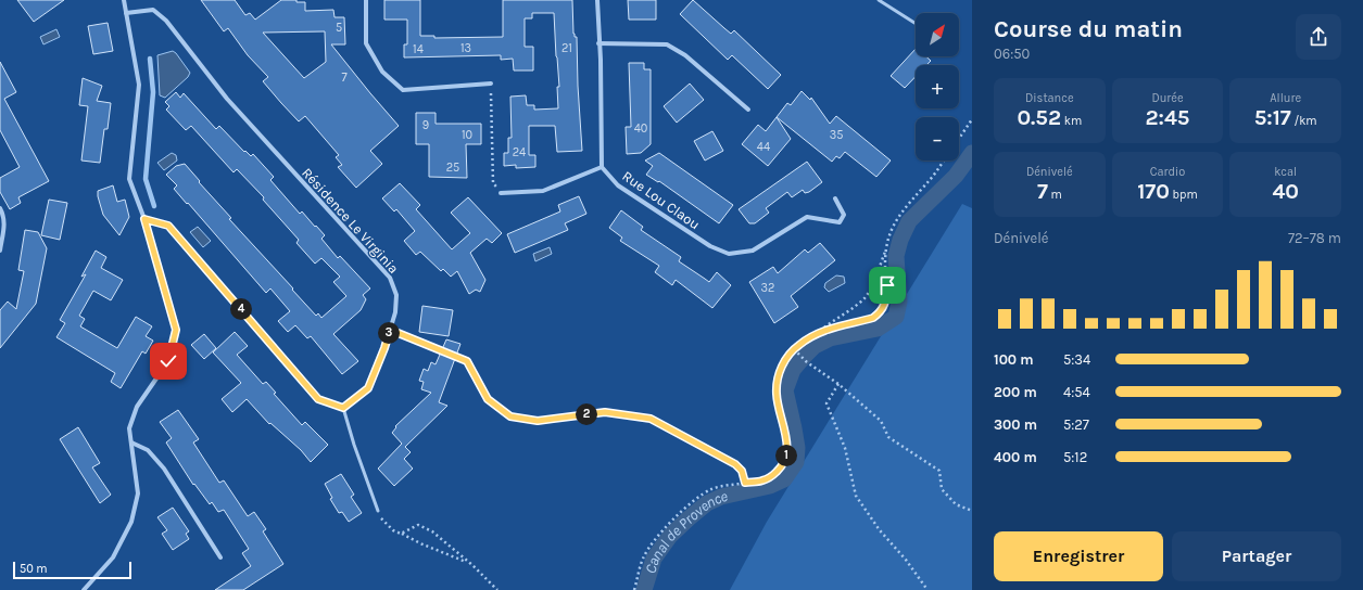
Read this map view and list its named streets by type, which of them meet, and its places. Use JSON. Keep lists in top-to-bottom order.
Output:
{
  "streets": {
    "street": ["Rue Lou Claou", "Résidence Le Virginia"]
  },
  "water": ["Canal de Provence"],
  "house_numbers": [
    "5",
    "13",
    "21",
    "14",
    "7",
    "9",
    "40",
    "10",
    "35",
    "44",
    "24",
    "25",
    "32"
  ],
  "scale_bar": "50 m",
  "north": "top right",
  "page": {
    "heading": ["Course du matin", "06:50"],
    "map_buttons": ["+", "−"],
    "stats": [
      ["Distance", "0.52 km"],
      ["Durée", "2:45"],
      ["Allure", "5:17 /km"],
      ["Dénivelé", "7 m"],
      ["Cardio", "170 bpm"],
      ["kcal", "40"]
    ],
    "chart": ["Dénivelé", "72–78 m"],
    "pins": [
      "4",
      "3",
      "2",
      "1"
    ],
    "list": [
      {
        "name": "100 m",
        "note": "5:34"
      },
      {
        "name": "200 m",
        "note": "4:54"
      },
      {
        "name": "300 m",
        "note": "5:27"
      },
      {
        "name": "400 m",
        "note": "5:12"
      }
    ],
    "buttons": ["Enregistrer", "Partager"],
    "scale": "50 m"
  }
}
